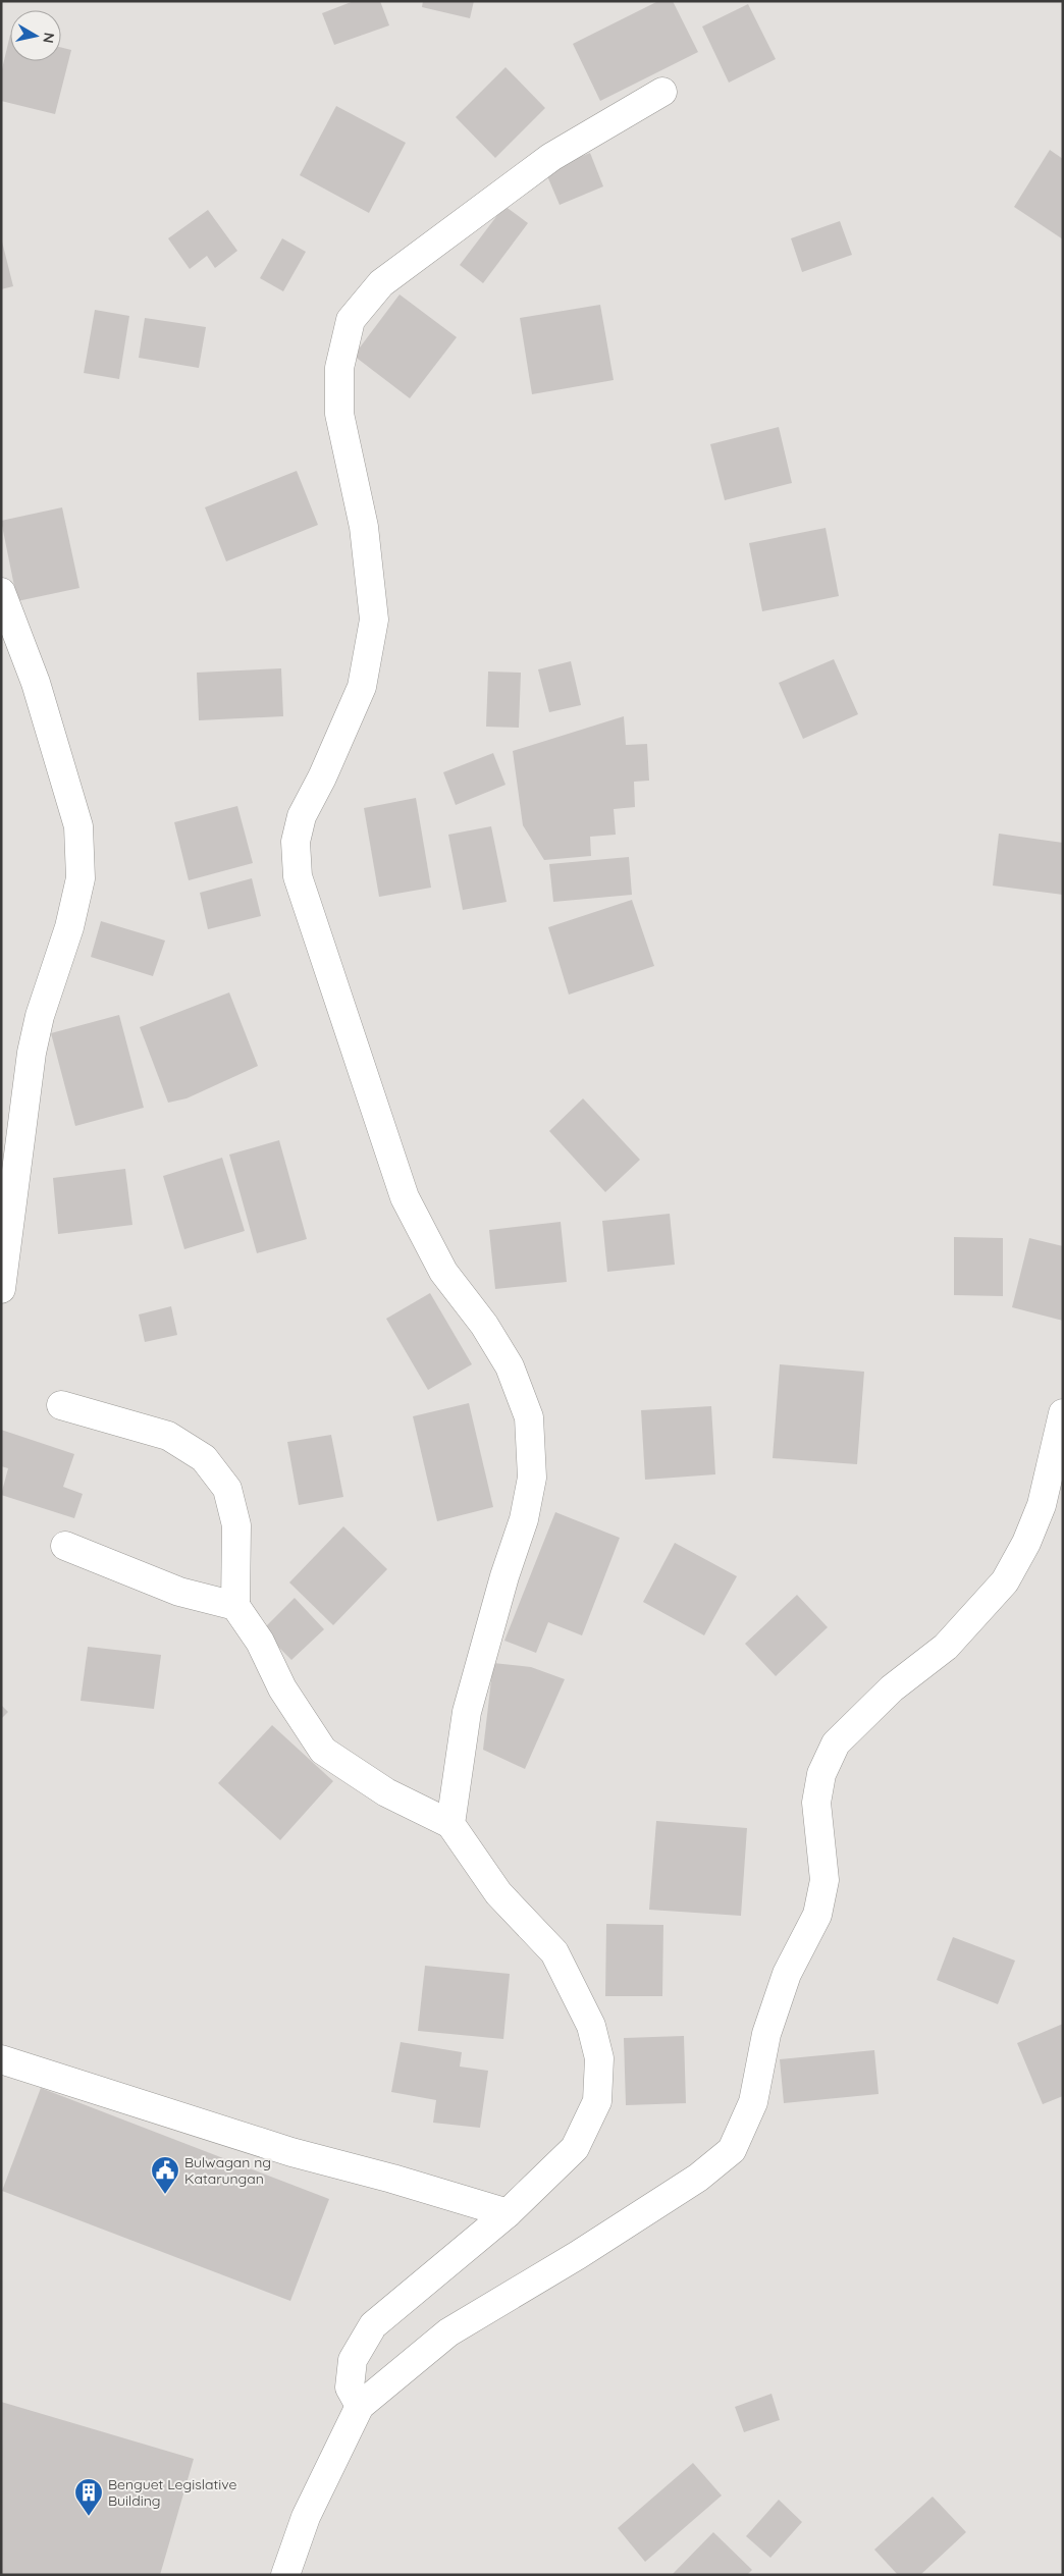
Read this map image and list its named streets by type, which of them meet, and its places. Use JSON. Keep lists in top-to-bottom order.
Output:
{
  "places": {
    "public building": ["Bulwagan ng Katarungan"],
    "building": ["Benguet Legislative Building"]
  },
  "north": "right"
}
